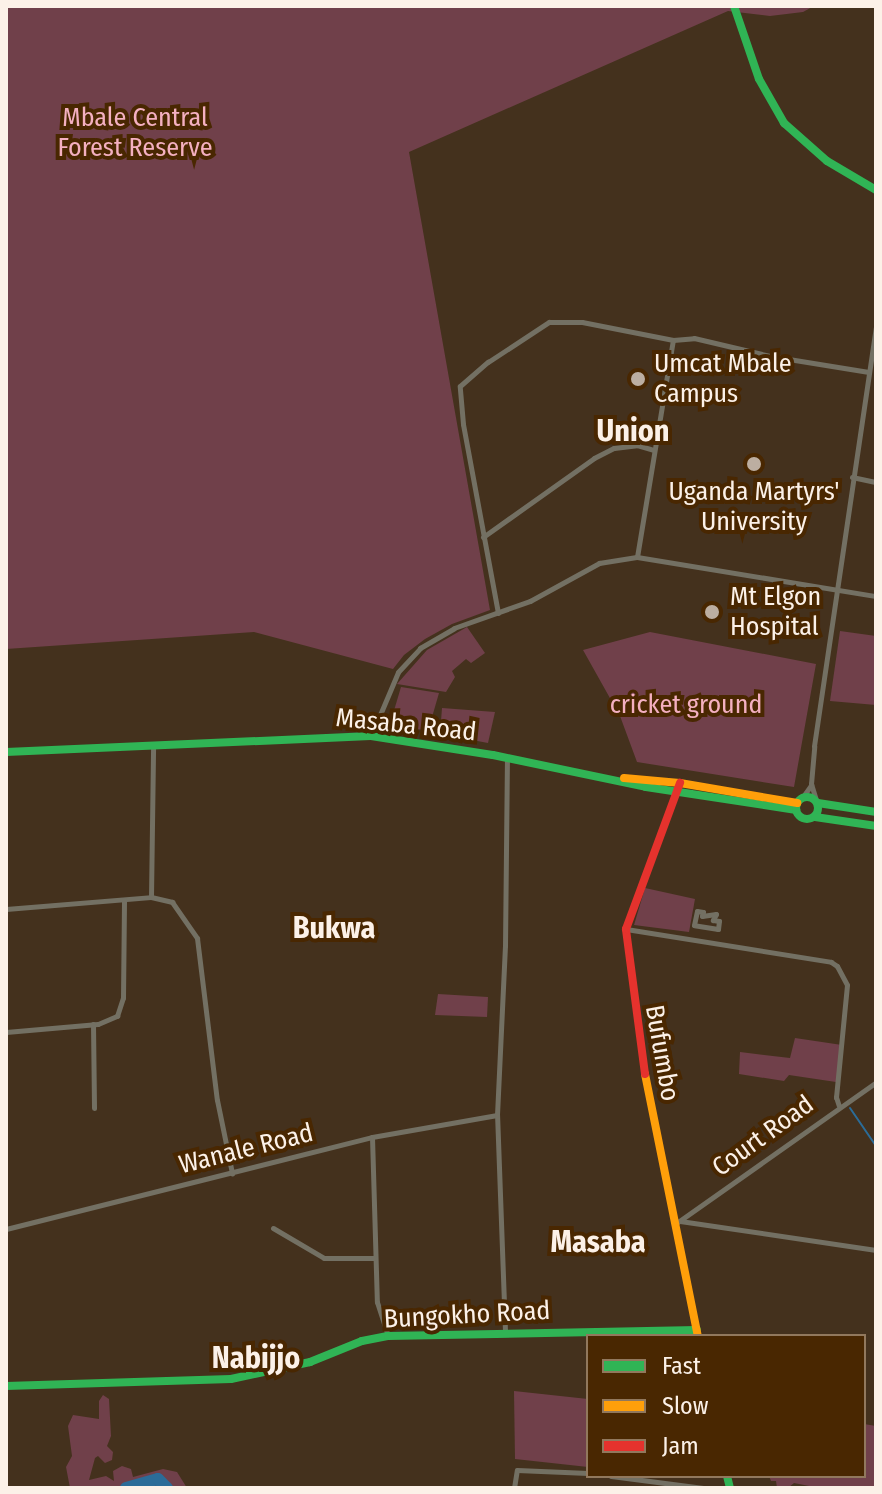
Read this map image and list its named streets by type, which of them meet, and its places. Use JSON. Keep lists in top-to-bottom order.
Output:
{
  "streets": {
    "street": [
      "Masaba Road",
      "Bufumbo",
      "Court Road",
      "Wanale Road",
      "Bungokho Road"
    ]
  },
  "crossings": [
    ["Masaba Road", "Bufumbo"],
    ["Bufumbo", "Court Road"],
    ["Bufumbo", "Bungokho Road"]
  ],
  "districts": [
    "Union",
    "Bukwa",
    "Masaba",
    "Nabijjo"
  ],
  "parks": ["Mbale Central Forest Reserve", "cricket ground"],
  "places": ["Umcat Mbale Campus", "Uganda Martyrs' University", "Mt Elgon Hospital"],
  "legend": ["Fast", "Slow", "Jam"]
}
